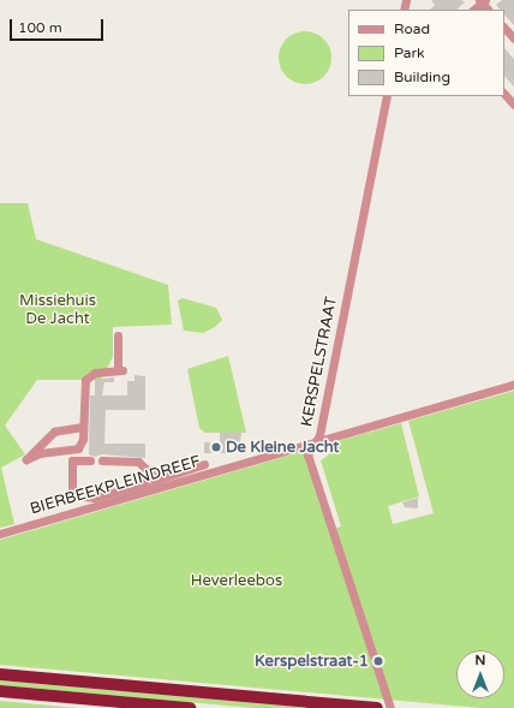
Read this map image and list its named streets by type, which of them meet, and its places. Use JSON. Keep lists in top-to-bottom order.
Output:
{
  "streets": {
    "street": ["KERSPELSTRAAT", "BIERBEEKPLEINDREEF"]
  },
  "crossings": [
    ["KERSPELSTRAAT", "BIERBEEKPLEINDREEF"]
  ],
  "parks": ["Missiehuis De Jacht", "Heverleebos"],
  "places": ["De Kleine Jacht", "Kerspelstraat-1"],
  "legend": ["Road", "Park", "Building"],
  "scale_bar": "100 m",
  "north": "top"
}
